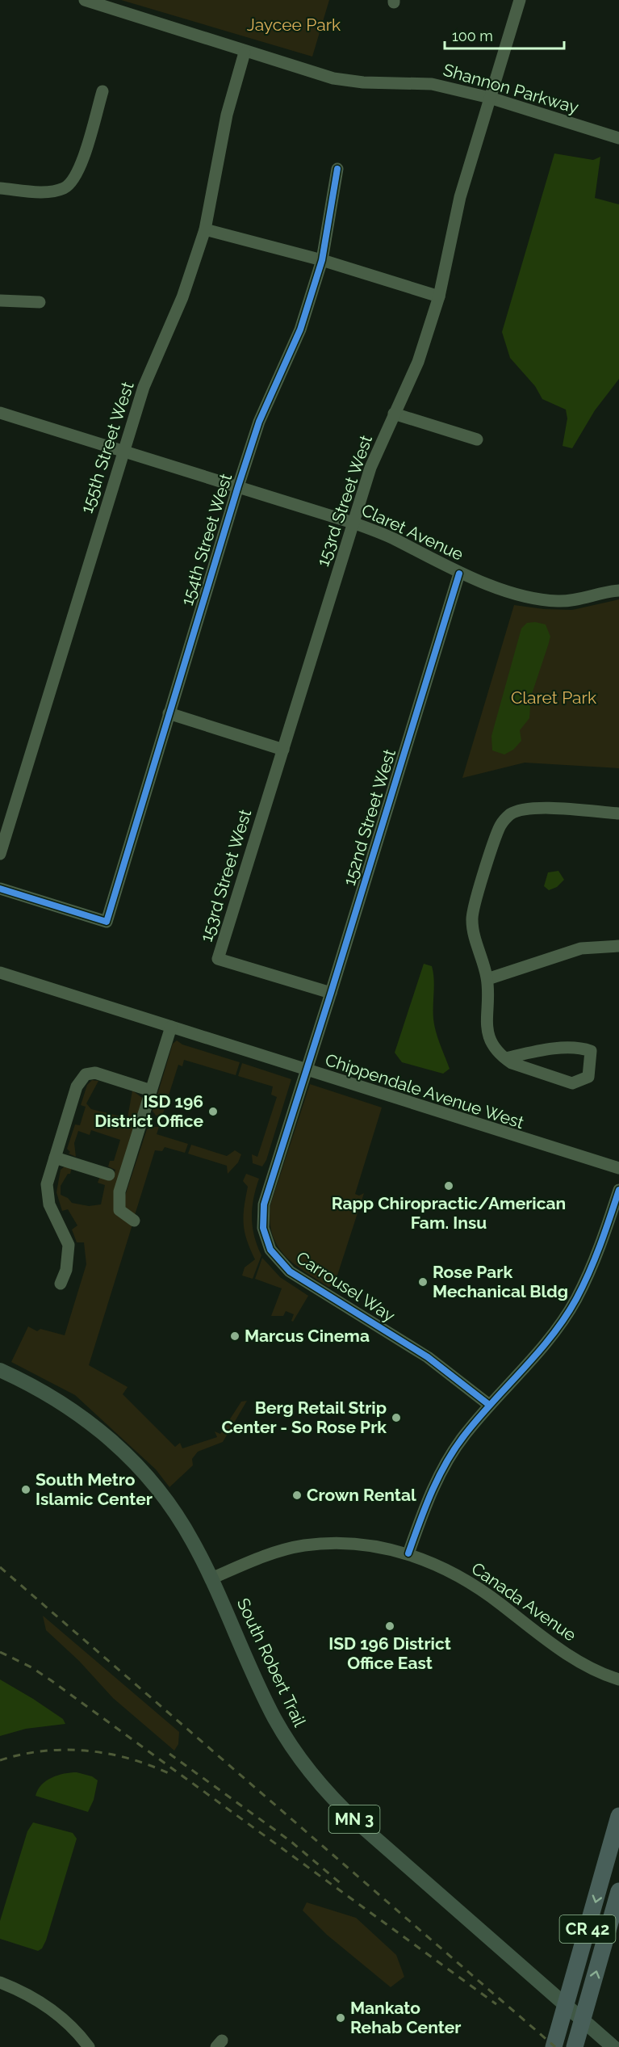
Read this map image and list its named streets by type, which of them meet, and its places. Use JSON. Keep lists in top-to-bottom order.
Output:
{
  "streets": {
    "highway": ["CR 42"],
    "main road": ["South Robert Trail", "MN 3"],
    "street": [
      "Shannon Parkway",
      "155th Street West",
      "153rd Street West",
      "Claret Avenue",
      "154th Street West",
      "152nd Street West",
      "Chippendale Avenue West",
      "Carrousel Way",
      "Canada Avenue"
    ]
  },
  "crossings": [
    ["Shannon Parkway", "155th Street West"],
    ["Shannon Parkway", "153rd Street West"],
    ["155th Street West", "Claret Avenue"],
    ["153rd Street West", "Claret Avenue"],
    ["153rd Street West", "152nd Street West"],
    ["Claret Avenue", "154th Street West"],
    ["Claret Avenue", "152nd Street West"],
    ["152nd Street West", "Chippendale Avenue West"],
    ["152nd Street West", "Carrousel Way"],
    ["Chippendale Avenue West", "Carrousel Way"],
    ["Canada Avenue", "South Robert Trail"],
    ["South Robert Trail", "MN 3"],
    ["South Robert Trail", "CR 42"],
    ["MN 3", "CR 42"]
  ],
  "parks": ["Jaycee Park", "Claret Park"],
  "places": [
    "ISD 196 District Office",
    "Rapp Chiropractic/American Fam. Insu",
    "Rose Park Mechanical Bldg",
    "Marcus Cinema",
    "Berg Retail Strip Center - So Rose Prk",
    "South Metro Islamic Center",
    "Crown Rental",
    "ISD 196 District Office East",
    "Mankato Rehab Center"
  ],
  "scale_bar": "100 m"
}
